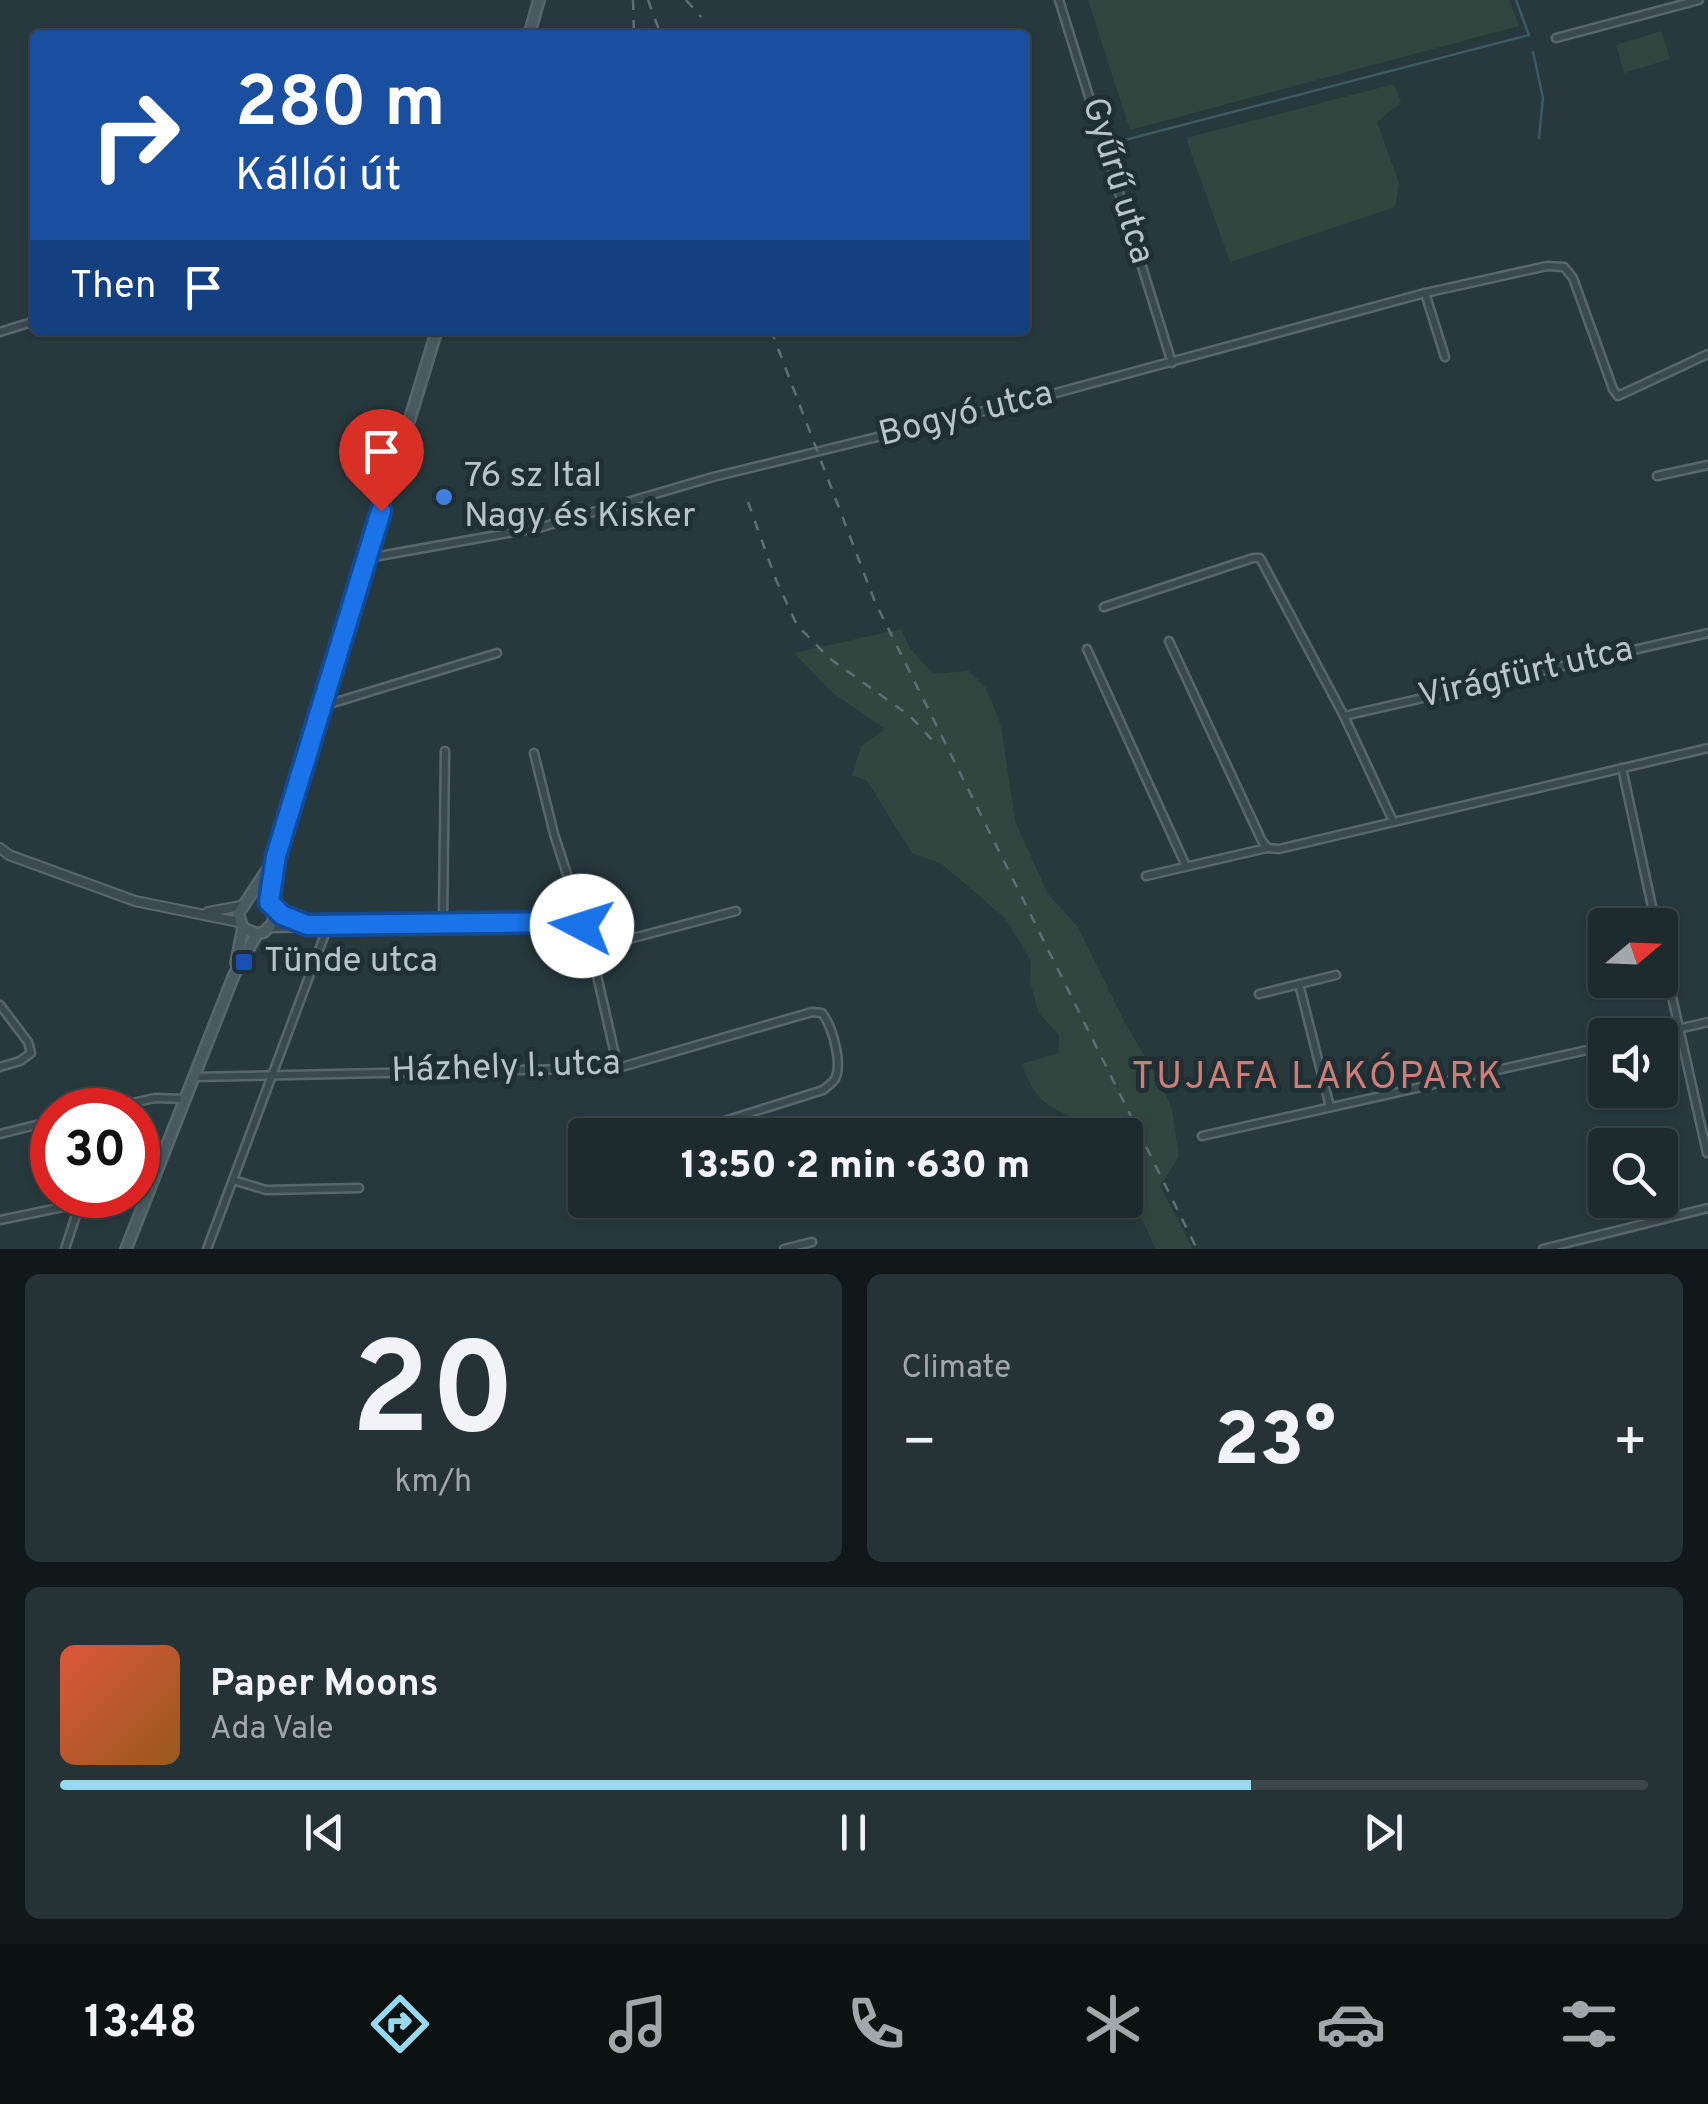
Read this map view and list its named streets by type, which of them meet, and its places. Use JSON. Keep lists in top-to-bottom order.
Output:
{
  "streets": {
    "street": [
      "Gyűrű utca",
      "Bogyó utca",
      "Virágfürt utca",
      "Házhely I. utca"
    ]
  },
  "crossings": [
    ["Gyűrű utca", "Bogyó utca"]
  ],
  "districts": ["TUJAFA LAKÓPARK"],
  "places": {
    "other": ["76 sz Ital Nagy és Kisker"],
    "transit": ["Tünde utca"]
  },
  "north": "right",
  "page": {
    "turn": ["280 m", "Kállói út"],
    "then": "Then",
    "limit": "30",
    "trip": "13:50 · 2 min · 630 m",
    "tile": [
      ["20", "km/h"],
      "Climate"
    ],
    "heat": ["−", "23°", "+"],
    "song": ["Paper Moons", "Ada Vale"],
    "tabs": "13:48"
  }
}
